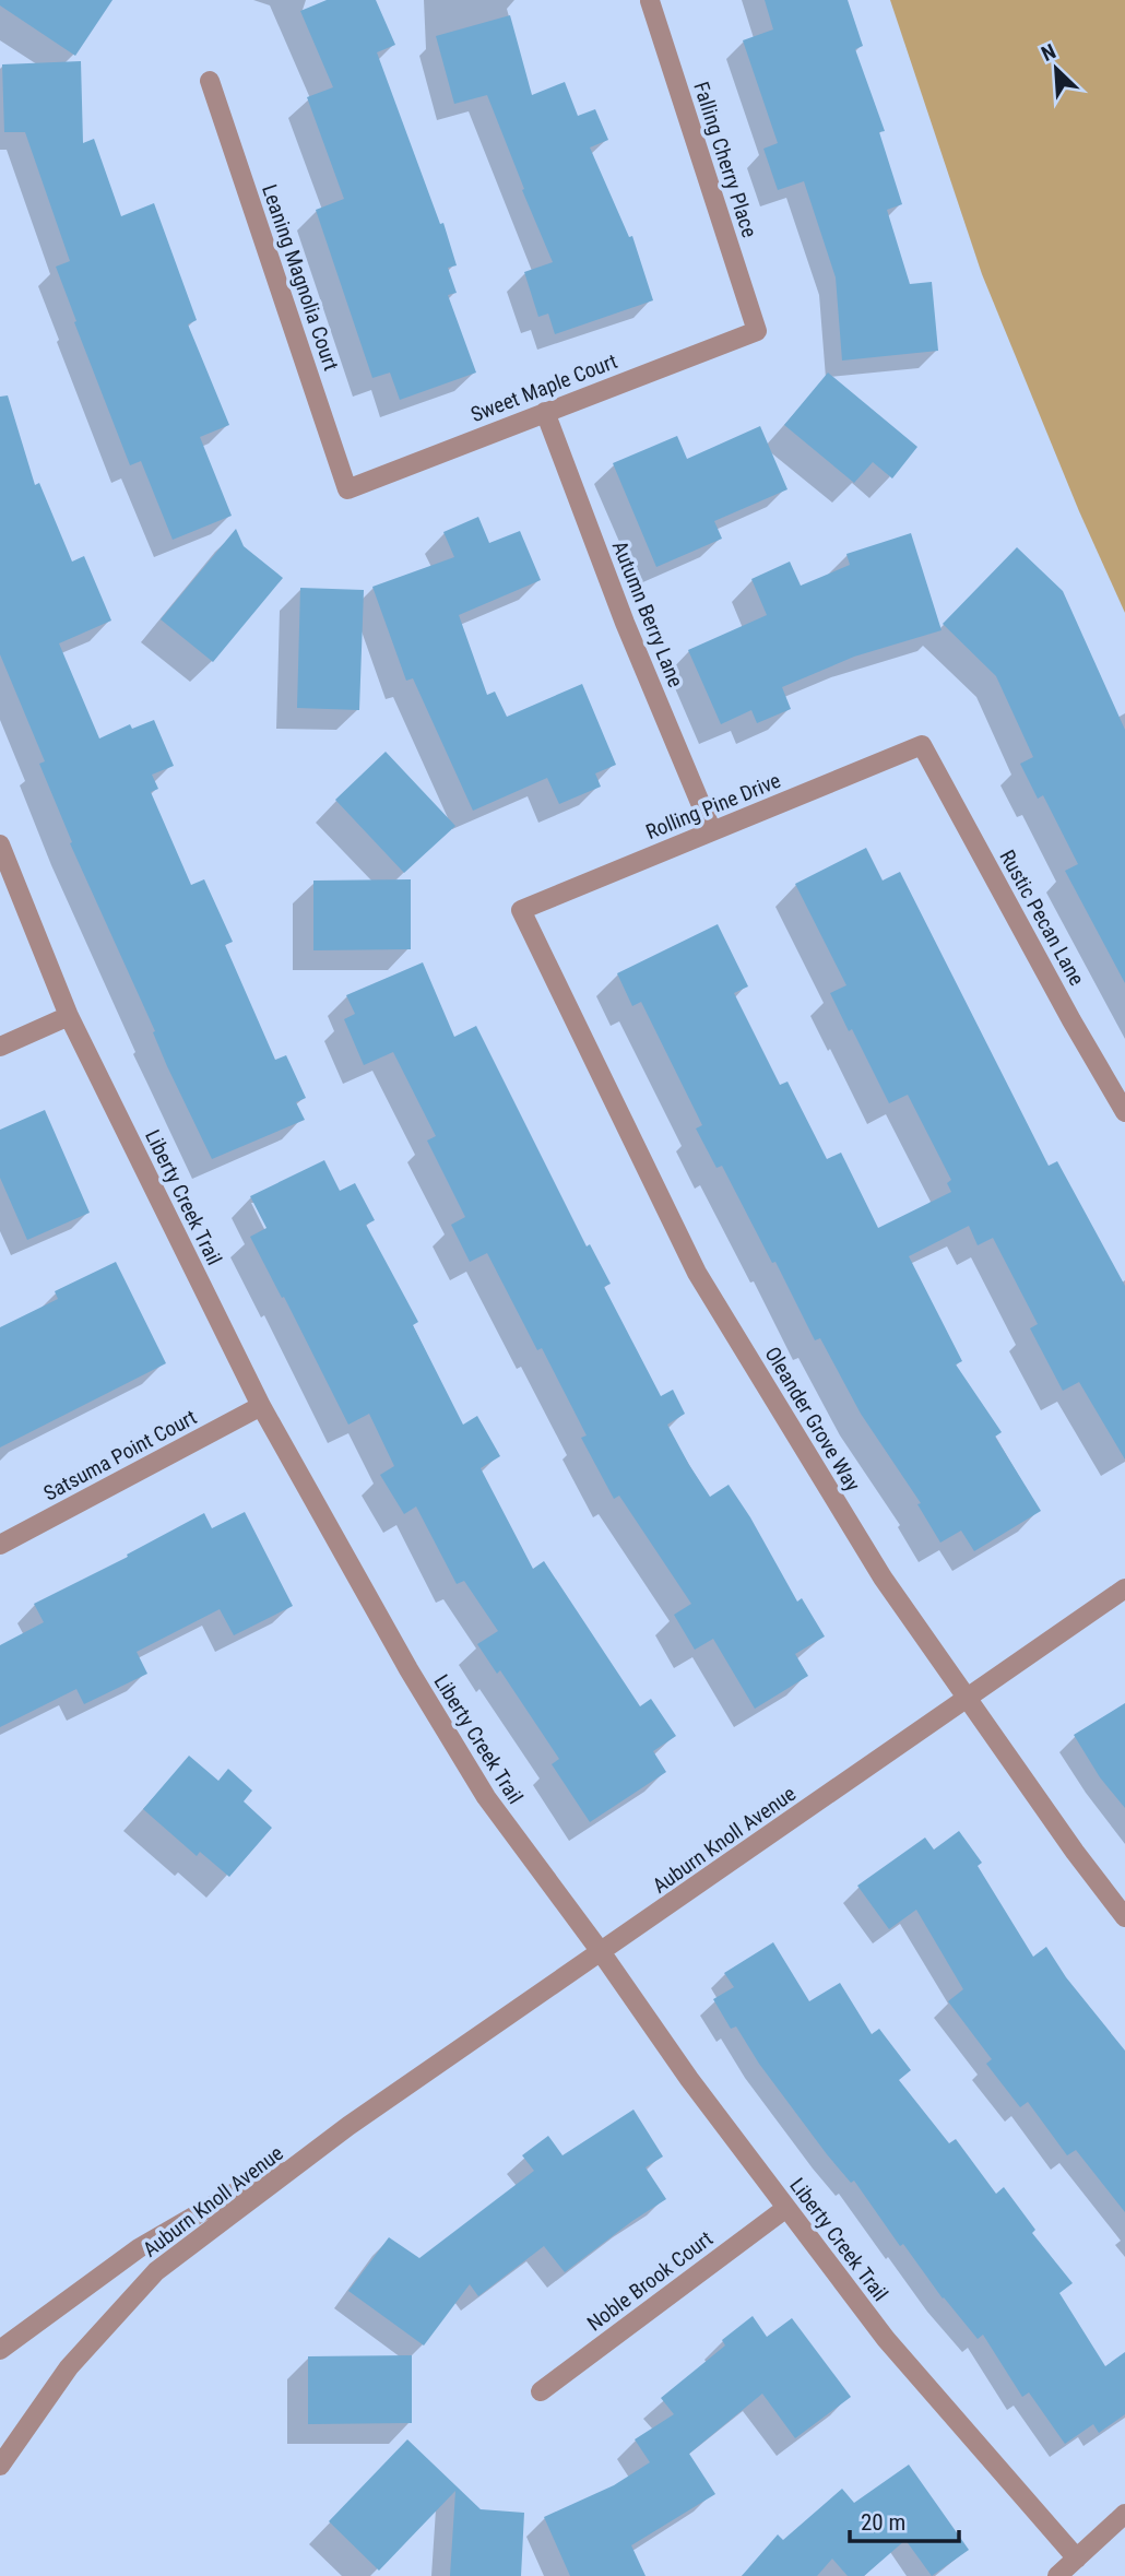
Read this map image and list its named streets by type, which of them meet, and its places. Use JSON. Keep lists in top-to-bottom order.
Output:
{
  "streets": {
    "street": [
      "Falling Cherry Place",
      "Leaning Magnolia Court",
      "Sweet Maple Court",
      "Autumn Berry Lane",
      "Rolling Pine Drive",
      "Rustic Pecan Lane",
      "Liberty Creek Trail",
      "Oleander Grove Way",
      "Satsuma Point Court",
      "Auburn Knoll Avenue",
      "Noble Brook Court"
    ]
  },
  "crossings": [
    ["Falling Cherry Place", "Sweet Maple Court"],
    ["Leaning Magnolia Court", "Sweet Maple Court"],
    ["Sweet Maple Court", "Autumn Berry Lane"],
    ["Autumn Berry Lane", "Rolling Pine Drive"],
    ["Rolling Pine Drive", "Rustic Pecan Lane"],
    ["Rolling Pine Drive", "Oleander Grove Way"],
    ["Liberty Creek Trail", "Satsuma Point Court"],
    ["Liberty Creek Trail", "Auburn Knoll Avenue"],
    ["Liberty Creek Trail", "Noble Brook Court"],
    ["Oleander Grove Way", "Auburn Knoll Avenue"]
  ],
  "scale_bar": "20 m",
  "north": "top left"
}
